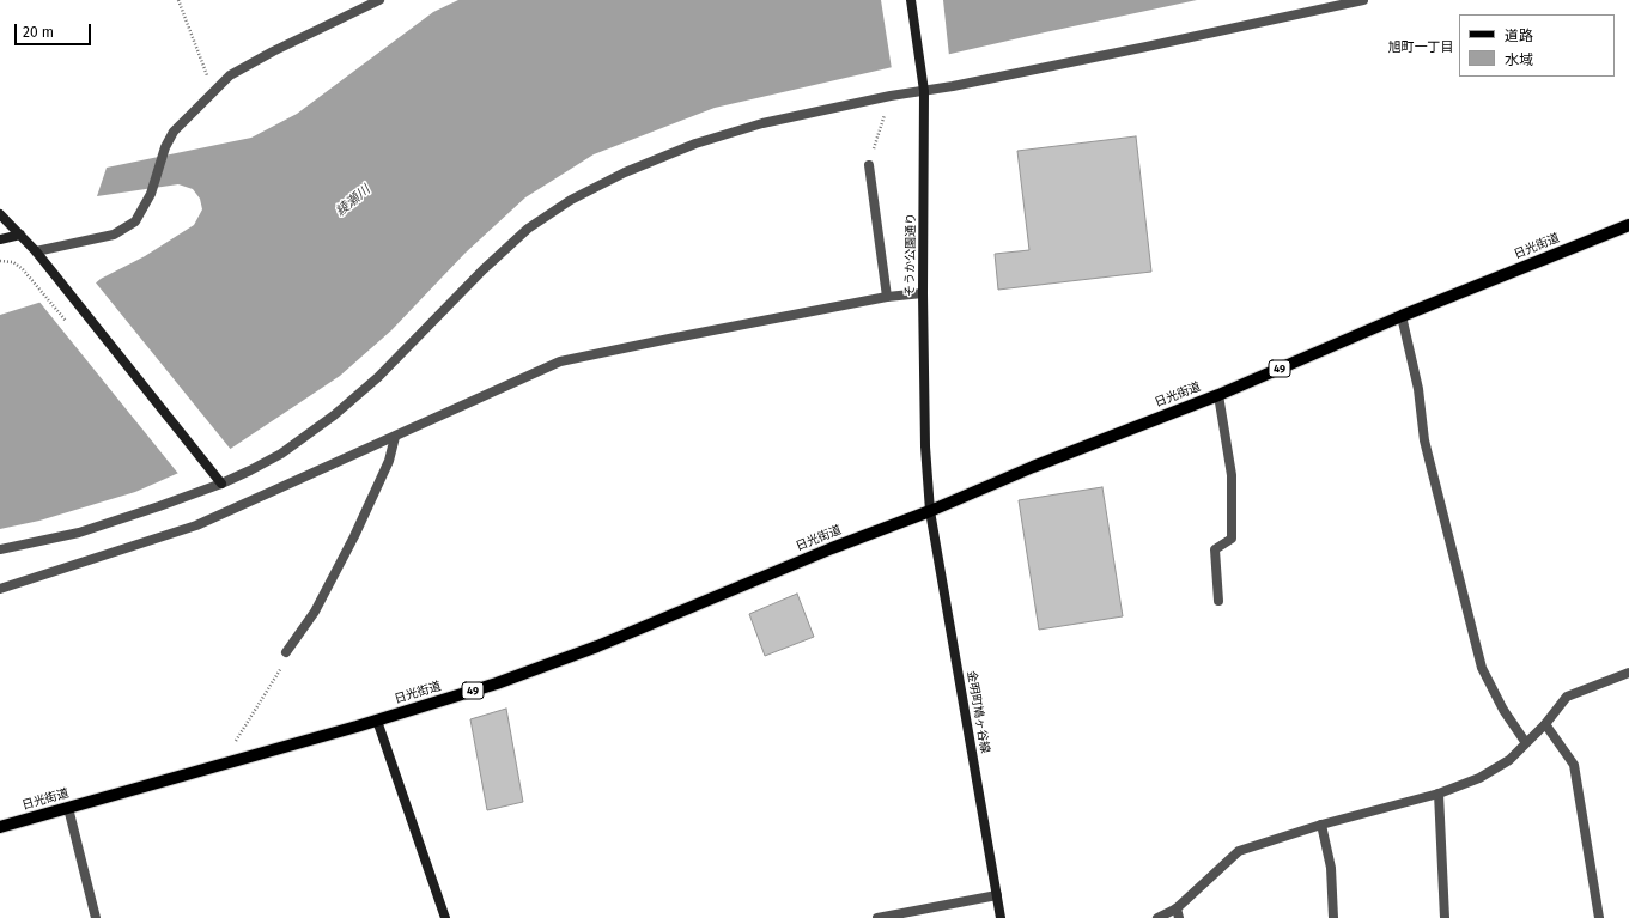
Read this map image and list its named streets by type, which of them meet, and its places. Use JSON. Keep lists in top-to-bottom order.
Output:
{
  "streets": {
    "main road": ["日光街道", "49"],
    "street": ["そうか公園通り", "金明町鳩ヶ谷線"]
  },
  "crossings": [
    ["日光街道", "そうか公園通り"],
    ["日光街道", "金明町鳩ヶ谷線"],
    ["そうか公園通り", "金明町鳩ヶ谷線"]
  ],
  "districts": ["旭町一丁目"],
  "water": ["綾瀬川"],
  "legend": ["道路", "水域"],
  "scale_bar": "20 m"
}
